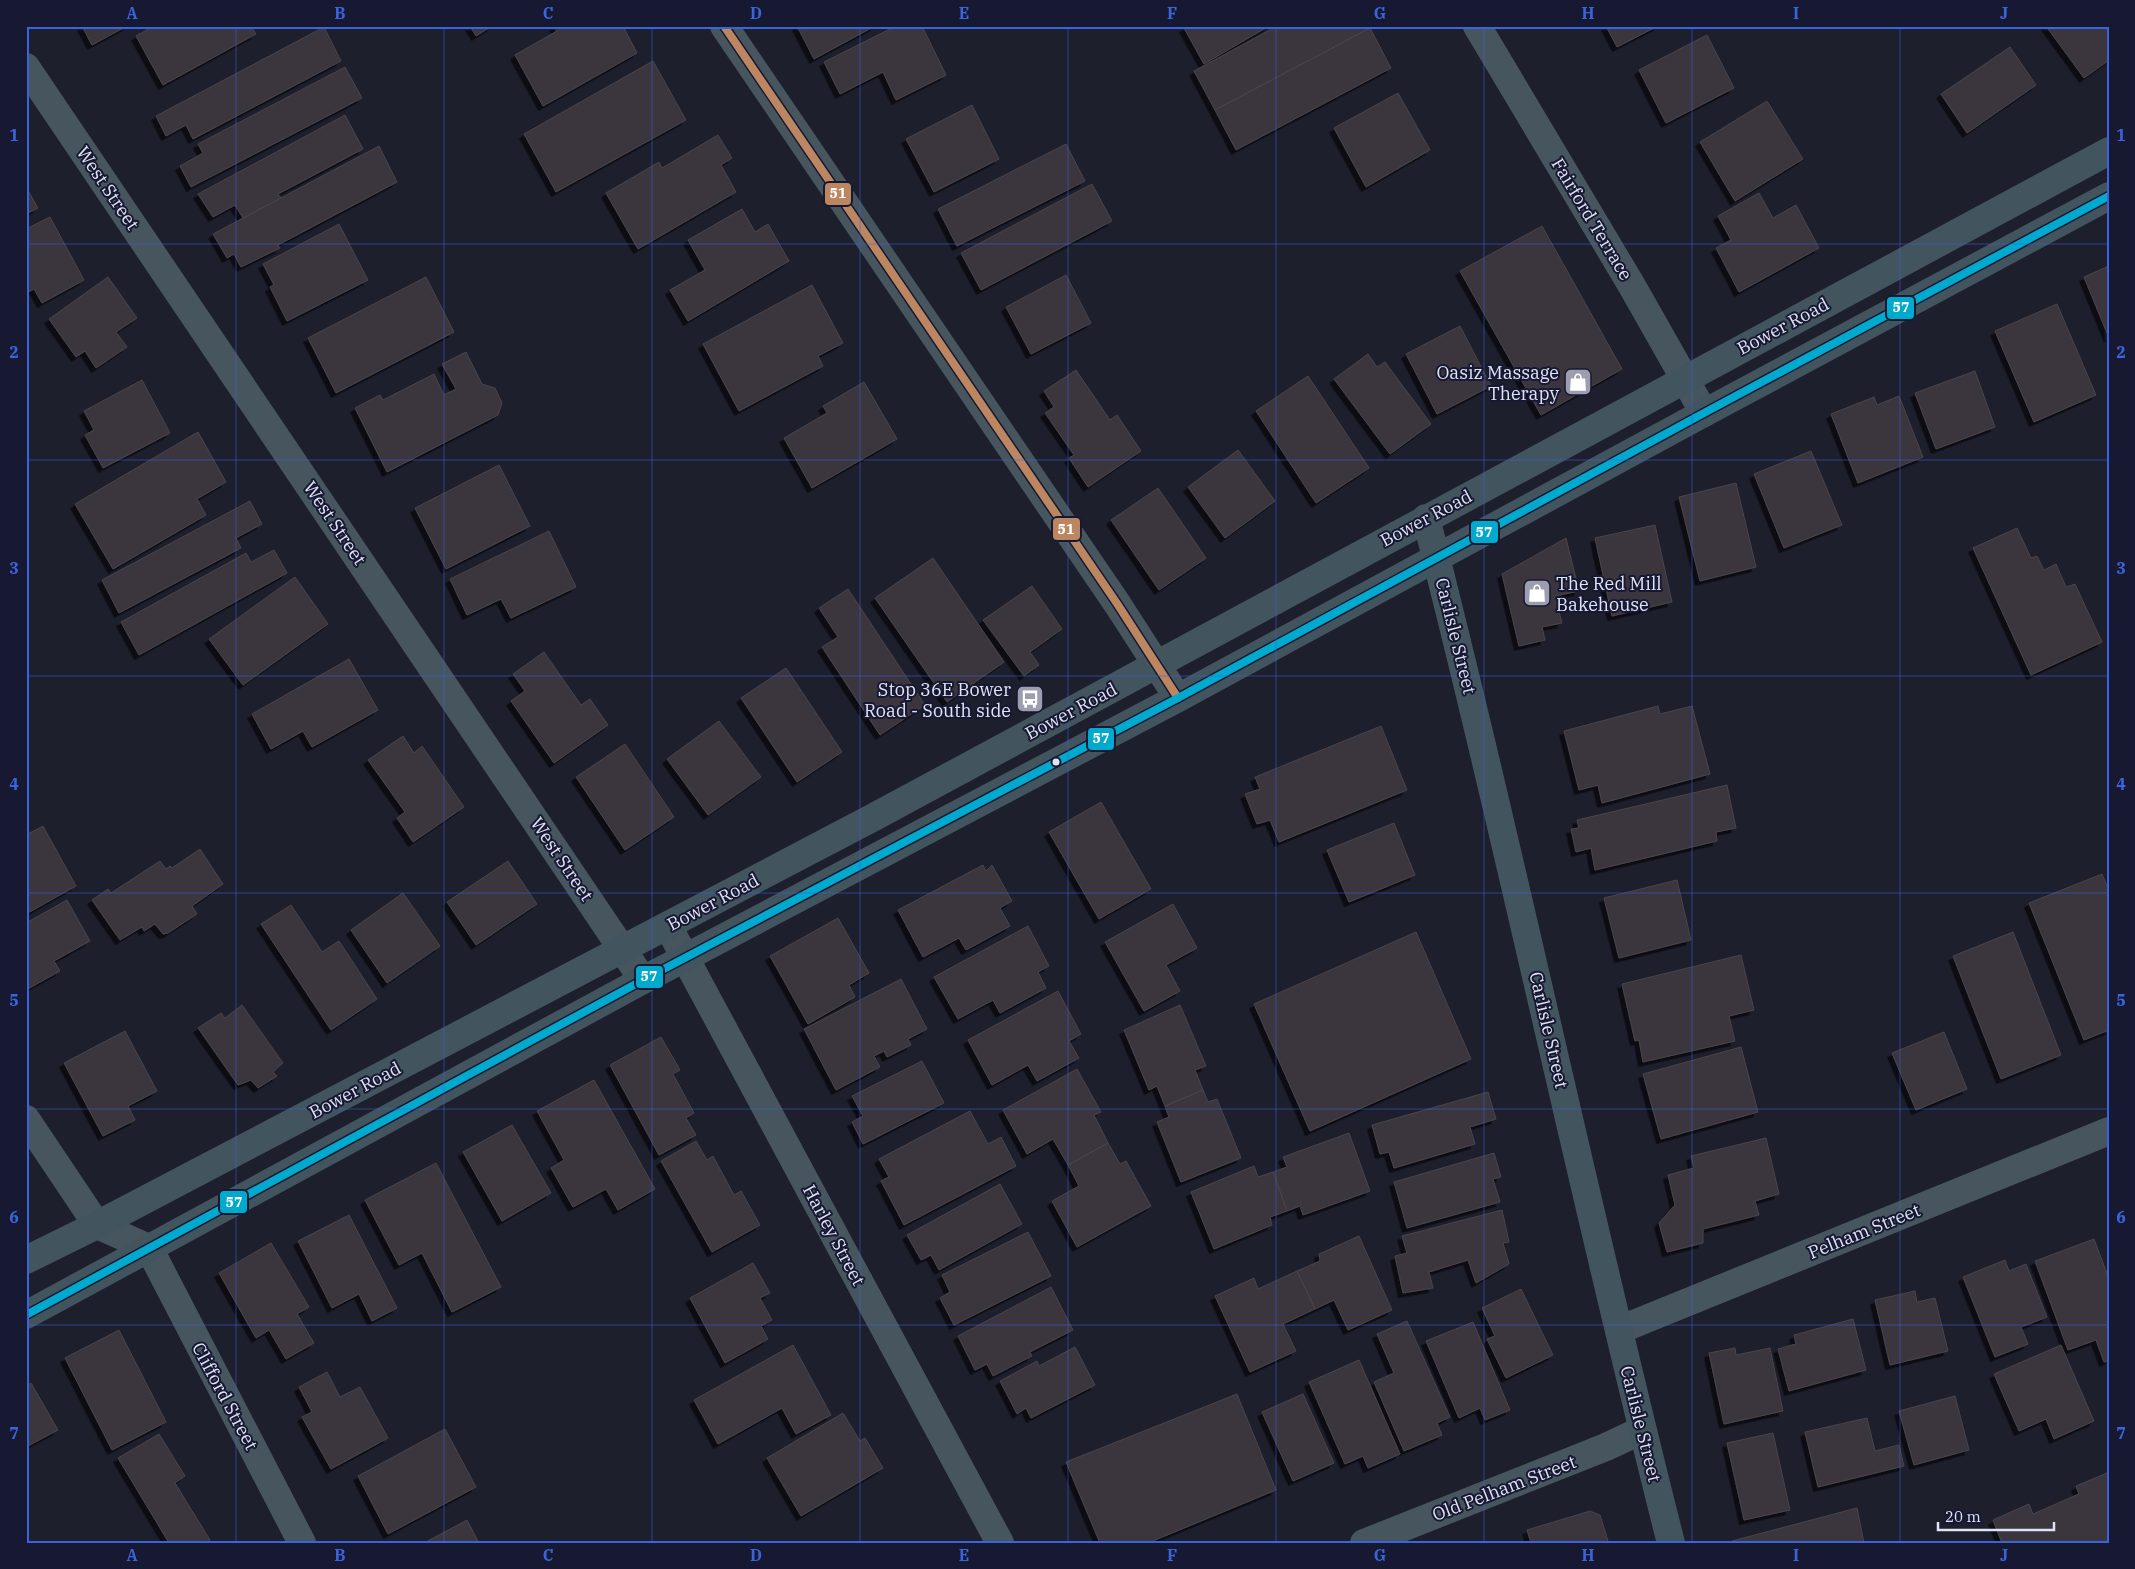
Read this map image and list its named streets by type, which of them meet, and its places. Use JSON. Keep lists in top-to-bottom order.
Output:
{
  "streets": {
    "main road": ["Bower Road", "Carlisle Street"],
    "street": [
      "West Street",
      "Fairford Terrace",
      "Pelham Street",
      "Harley Street",
      "Clifford Street",
      "Old Pelham Street"
    ]
  },
  "crossings": [
    ["West Street", "Bower Road"],
    ["Fairford Terrace", "Bower Road"],
    ["Bower Road", "Carlisle Street"],
    ["Bower Road", "Harley Street"],
    ["Carlisle Street", "Pelham Street"],
    ["Carlisle Street", "Old Pelham Street"]
  ],
  "places": {
    "shop": ["Oasiz Massage Therapy", "The Red Mill Bakehouse"],
    "bus stop": ["Stop 36E Bower Road - South side"]
  },
  "lines": ["transit line 51", "transit line 57"],
  "scale_bar": "20 m",
  "grid": {
    "columns": [
      "A",
      "B",
      "C",
      "D",
      "E",
      "F",
      "G",
      "H",
      "I",
      "J"
    ],
    "rows": [
      "1",
      "2",
      "3",
      "4",
      "5",
      "6",
      "7"
    ]
  }
}
